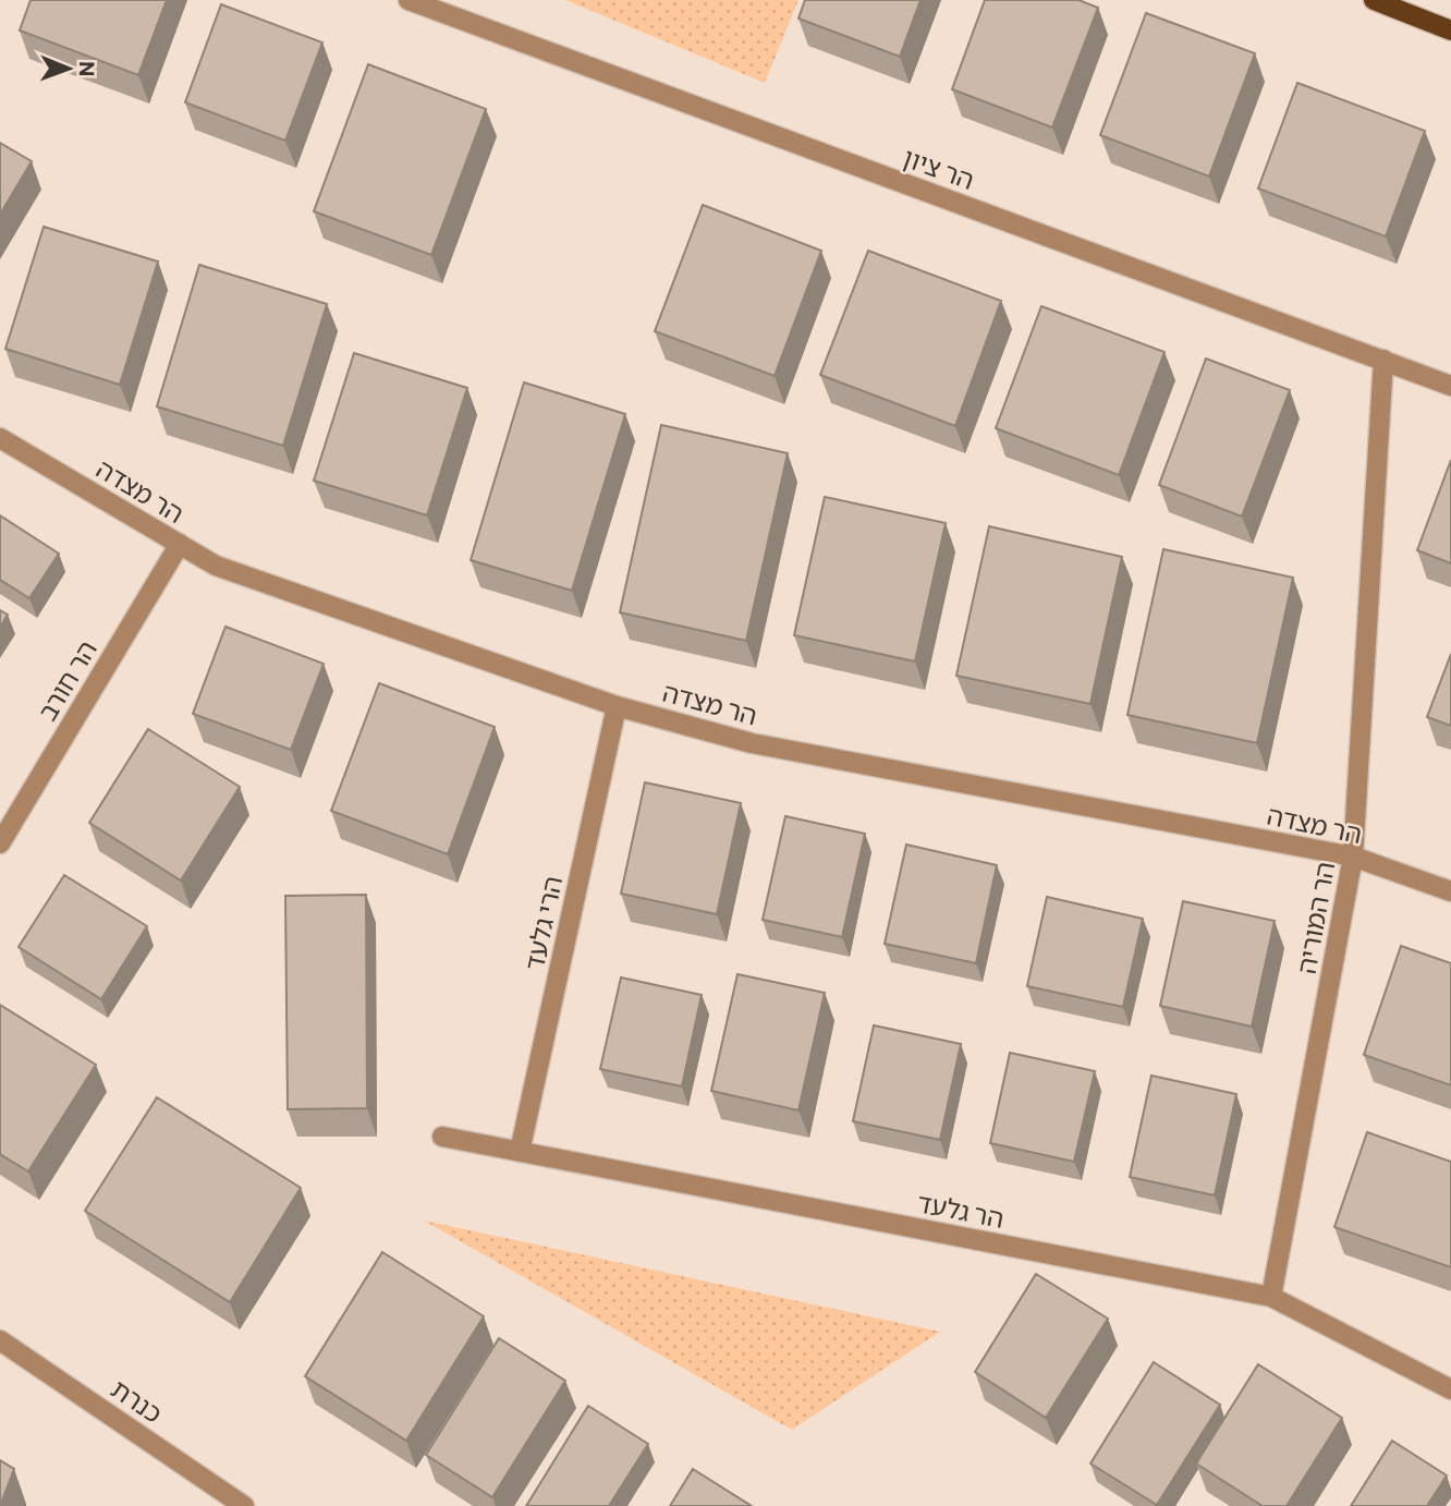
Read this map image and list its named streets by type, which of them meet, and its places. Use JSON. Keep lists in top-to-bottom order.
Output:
{
  "streets": {
    "street": [
      "הר ציון",
      "הר מצדה",
      "הר חורב",
      "הר המוריה",
      "הרי גלעד",
      "הר גלעד",
      "כנרת"
    ]
  },
  "crossings": [
    ["הר ציון", "הר המוריה"],
    ["הר מצדה", "הר חורב"],
    ["הר מצדה", "הר המוריה"],
    ["הר מצדה", "הרי גלעד"],
    ["הר המוריה", "הר גלעד"],
    ["הרי גלעד", "הר גלעד"]
  ],
  "north": "right"
}
